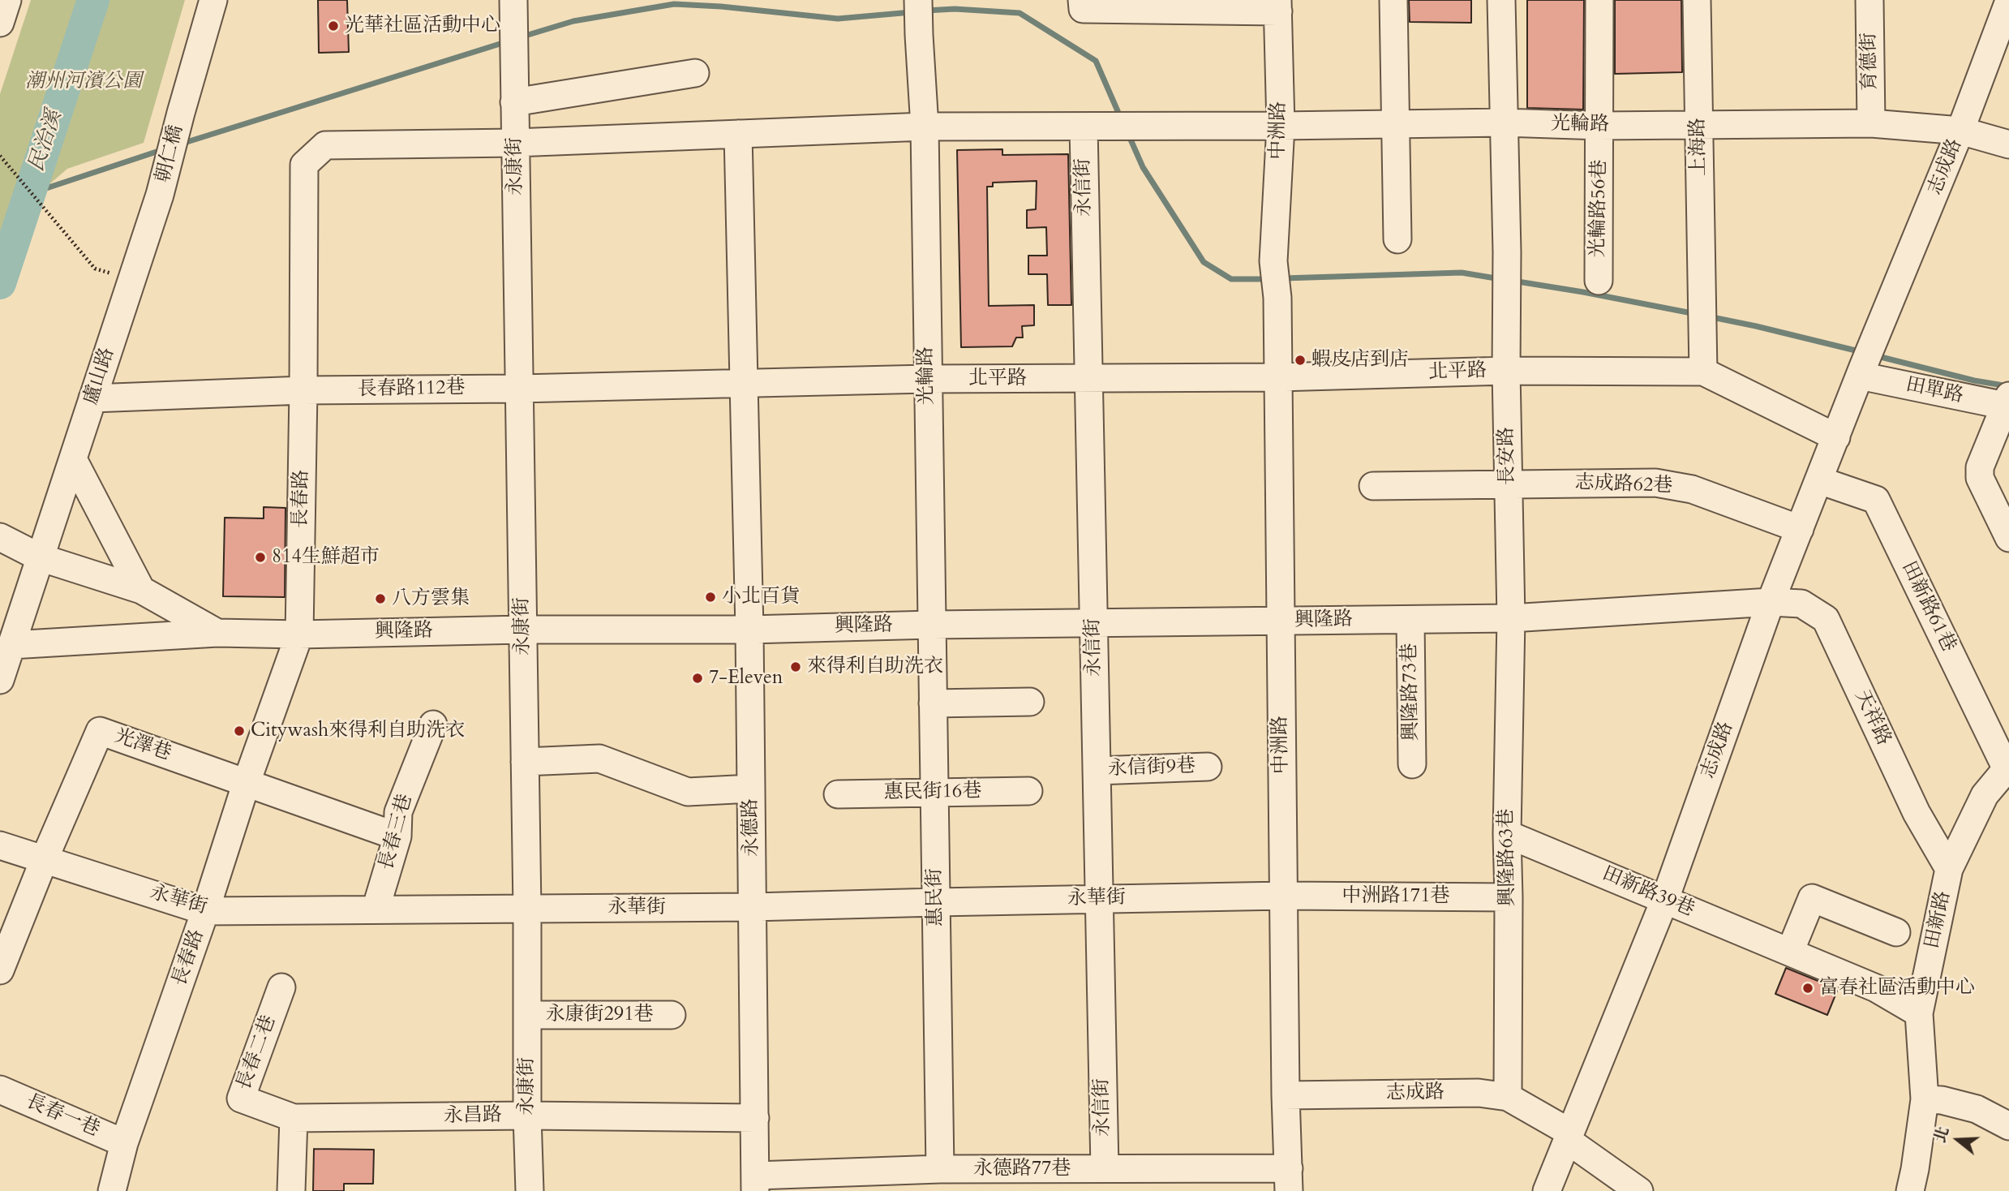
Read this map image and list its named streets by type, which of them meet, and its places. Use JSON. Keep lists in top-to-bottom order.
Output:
{
  "streets": {
    "street": [
      "育德街",
      "光輪路",
      "中洲路",
      "上海路",
      "朝仁橋",
      "永康街",
      "志成路",
      "永信街",
      "光輪路56巷",
      "北平路",
      "盧山路",
      "長春路112巷",
      "田單路",
      "長安路",
      "志成路62巷",
      "長春路",
      "田新路61巷",
      "興隆路",
      "興隆路73巷",
      "天祥路",
      "光澤巷",
      "永信街9巷",
      "惠民街16巷",
      "永德路",
      "長春三巷",
      "興隆路63巷",
      "田新路39巷",
      "中洲路171巷",
      "惠民街",
      "永華街",
      "田新路",
      "永康街291巷",
      "長春二巷",
      "長春一巷",
      "永昌路",
      "永德路77巷"
    ]
  },
  "crossings": [
    ["育德街", "光輪路"],
    ["光輪路", "中洲路"],
    ["光輪路", "上海路"],
    ["光輪路", "志成路"],
    ["光輪路", "永信街"],
    ["光輪路", "光輪路56巷"],
    ["光輪路", "北平路"],
    ["光輪路", "長安路"],
    ["光輪路", "長春路"],
    ["光輪路", "興隆路"],
    ["光輪路", "惠民街"],
    ["中洲路", "志成路"],
    ["中洲路", "北平路"],
    ["中洲路", "興隆路"],
    ["中洲路", "中洲路171巷"],
    ["中洲路", "永華街"],
    ["中洲路", "永德路77巷"],
    ["上海路", "北平路"],
    ["朝仁橋", "盧山路"],
    ["永康街", "長春路112巷"],
    ["永康街", "長春路"],
    ["永康街", "興隆路"],
    ["永康街", "永華街"],
    ["永康街", "永康街291巷"],
    ["永康街", "永昌路"],
    ["志成路", "北平路"],
    ["志成路", "田單路"],
    ["志成路", "志成路62巷"],
    ["志成路", "田新路61巷"],
    ["志成路", "天祥路"],
    ["志成路", "興隆路63巷"],
    ["志成路", "田新路39巷"],
    ["永信街", "北平路"],
    ["永信街", "興隆路"],
    ["永信街", "永信街9巷"],
    ["永信街", "永華街"],
    ["永信街", "永德路77巷"],
    ["北平路", "長春路112巷"],
    ["北平路", "長安路"],
    ["北平路", "永德路"],
    ["盧山路", "長春路112巷"],
    ["盧山路", "興隆路"],
    ["長春路112巷", "長春路"],
    ["長春路112巷", "永德路"],
    ["長安路", "志成路62巷"],
    ["長安路", "興隆路"],
    ["長安路", "天祥路"],
    ["長安路", "興隆路63巷"],
    ["長春路", "興隆路"],
    ["長春路", "光澤巷"],
    ["長春路", "永德路"],
    ["長春路", "永華街"],
    ["長春路", "長春一巷"],
    ["田新路61巷", "田新路"],
    ["興隆路", "興隆路73巷"],
    ["興隆路", "天祥路"],
    ["興隆路", "永德路"],
    ["興隆路", "興隆路63巷"],
    ["興隆路", "惠民街"],
    ["天祥路", "興隆路63巷"],
    ["天祥路", "田新路"],
    ["光澤巷", "長春三巷"],
    ["光澤巷", "永華街"],
    ["惠民街16巷", "惠民街"],
    ["永德路", "永華街"],
    ["永德路", "永昌路"],
    ["永德路", "永德路77巷"],
    ["長春三巷", "永華街"],
    ["興隆路63巷", "田新路39巷"],
    ["興隆路63巷", "中洲路171巷"],
    ["田新路39巷", "田新路"],
    ["中洲路171巷", "永華街"],
    ["惠民街", "永華街"],
    ["惠民街", "永德路77巷"],
    ["長春二巷", "永昌路"]
  ],
  "water": ["民治溪"],
  "parks": ["潮州河濱公園"],
  "places": [
    "光華社區活動中心",
    "蝦皮店到店",
    "814生鮮超市",
    "小北百貨",
    "八方雲集",
    "來得利自助洗衣",
    "7-Eleven",
    "Citywash來得利自助洗衣",
    "富春社區活動中心"
  ],
  "north": "left"
}
